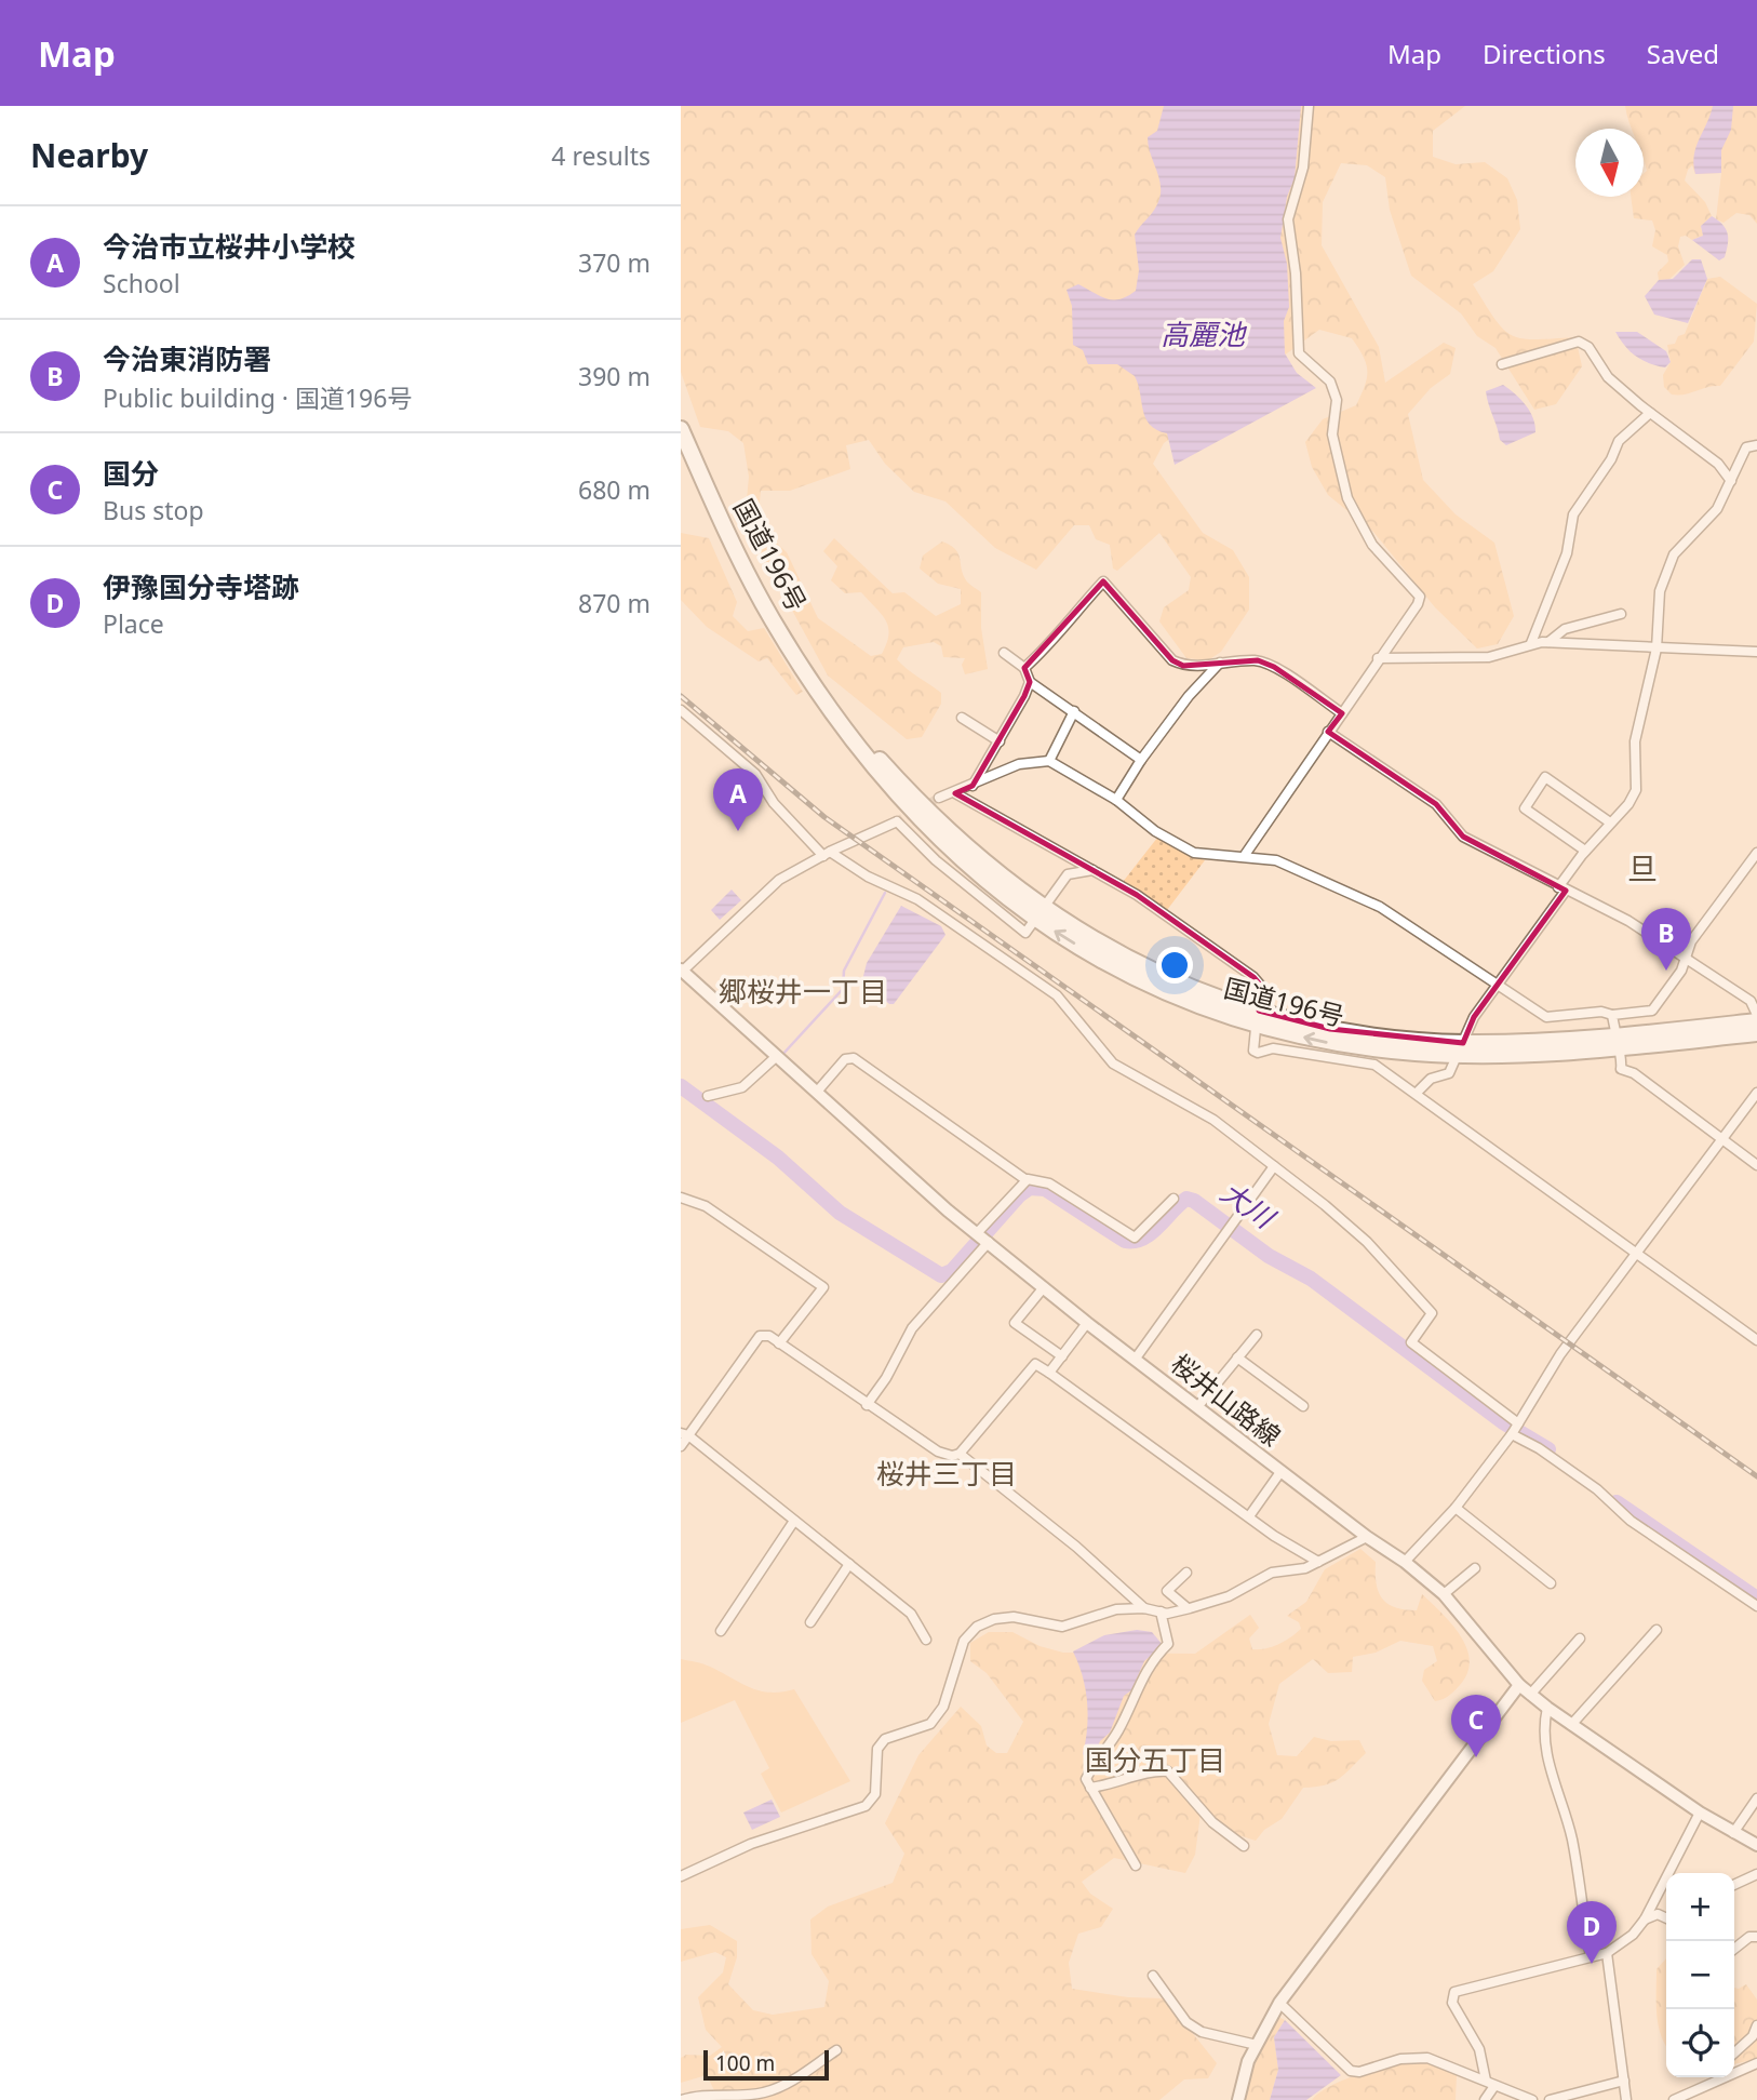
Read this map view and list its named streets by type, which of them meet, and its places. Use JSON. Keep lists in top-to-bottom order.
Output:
{
  "streets": {
    "highway": ["国道196号"],
    "main road": ["桜井山路線"]
  },
  "districts": [
    "旦",
    "郷桜井一丁目",
    "桜井三丁目",
    "国分五丁目"
  ],
  "water": ["高麗池", "大川"],
  "scale_bar": "100 m",
  "north": "bottom",
  "page": {
    "header": "Map",
    "nav": ["Map", "Directions", "Saved"],
    "heading": ["Nearby", "4 results"],
    "list": [
      {
        "mark": "A",
        "name": "今治市立桜井小学校",
        "note": "School",
        "value": "370 m"
      },
      {
        "mark": "B",
        "name": "今治東消防署",
        "note": "Public building · 国道196号",
        "value": "390 m"
      },
      {
        "mark": "C",
        "name": "国分",
        "note": "Bus stop",
        "value": "680 m"
      },
      {
        "mark": "D",
        "name": "伊豫国分寺塔跡",
        "note": "Place",
        "value": "870 m"
      }
    ],
    "pins": [
      "A",
      "B",
      "C",
      "D"
    ],
    "map_buttons": ["+", "−"],
    "scale": "100 m"
  }
}
